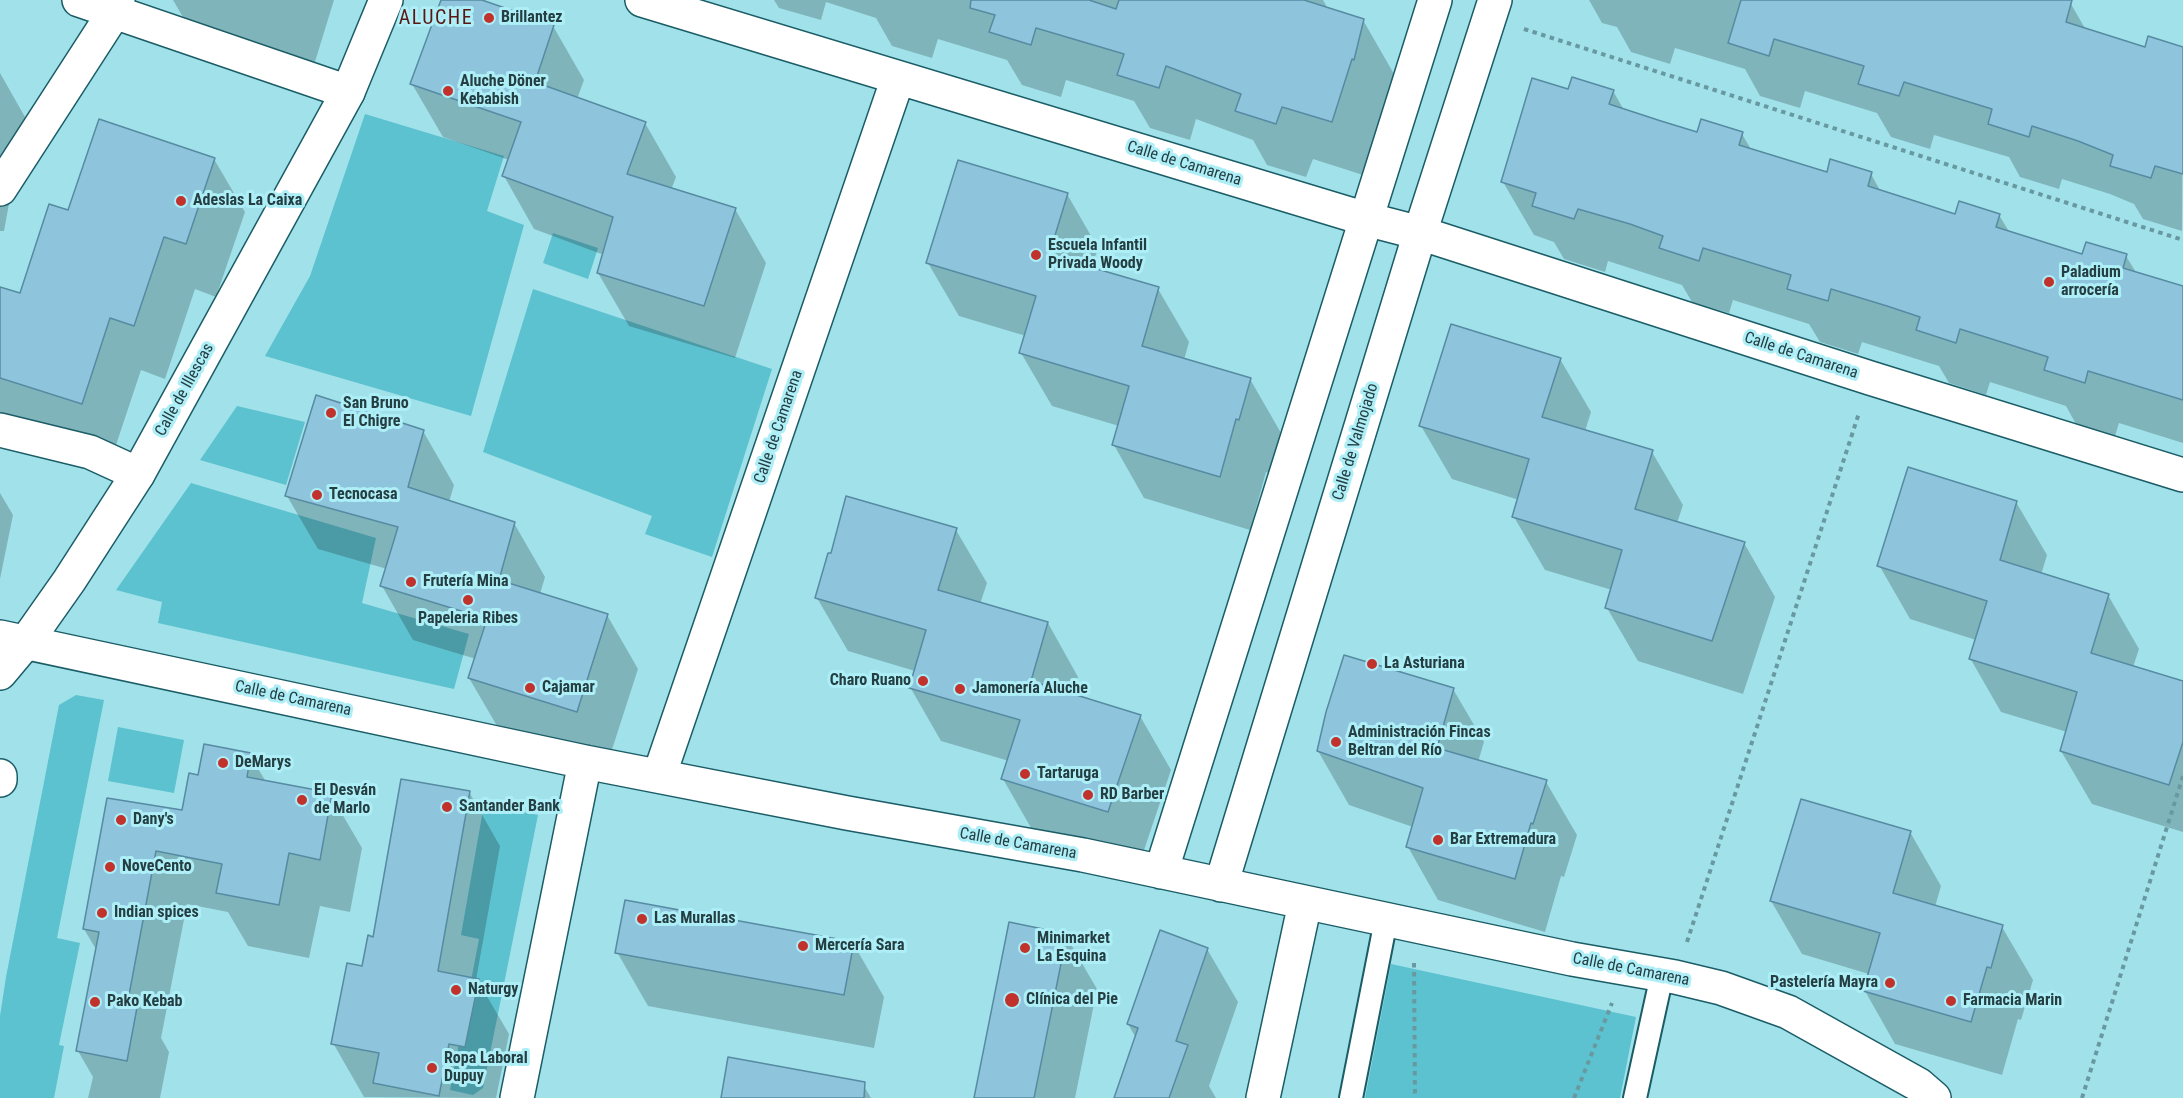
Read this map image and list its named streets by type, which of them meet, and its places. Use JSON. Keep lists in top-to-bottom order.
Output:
{
  "streets": {
    "street": ["Calle de Camarena", "Calle de Illescas", "Calle de Valmojado"]
  },
  "crossings": [
    ["Calle de Camarena", "Calle de Illescas"],
    ["Calle de Camarena", "Calle de Valmojado"]
  ],
  "districts": ["ALUCHE"],
  "places": [
    "Brillantez",
    "Aluche Döner Kebabish",
    "Adeslas La Caixa",
    "Escuela Infantil Privada Woody",
    "Paladium arrocería",
    "San Bruno El Chigre",
    "Tecnocasa",
    "Frutería Mina",
    "Papeleria Ribes",
    "La Asturiana",
    "Charo Ruano",
    "Cajamar",
    "Jamonería Aluche",
    "Administración Fincas Beltran del Río",
    "DeMarys",
    "Tartaruga",
    "RD Barber",
    "El Desván de Marlo",
    "Santander Bank",
    "Dany's",
    "Bar Extremadura",
    "NoveCento",
    "Indian spices",
    "Las Murallas",
    "Mercería Sara",
    "Minimarket La Esquina",
    "Pastelería Mayra",
    "Naturgy",
    "Clínica del Pie",
    "Farmacia Marin",
    "Pako Kebab",
    "Ropa Laboral Dupuy"
  ]
}
